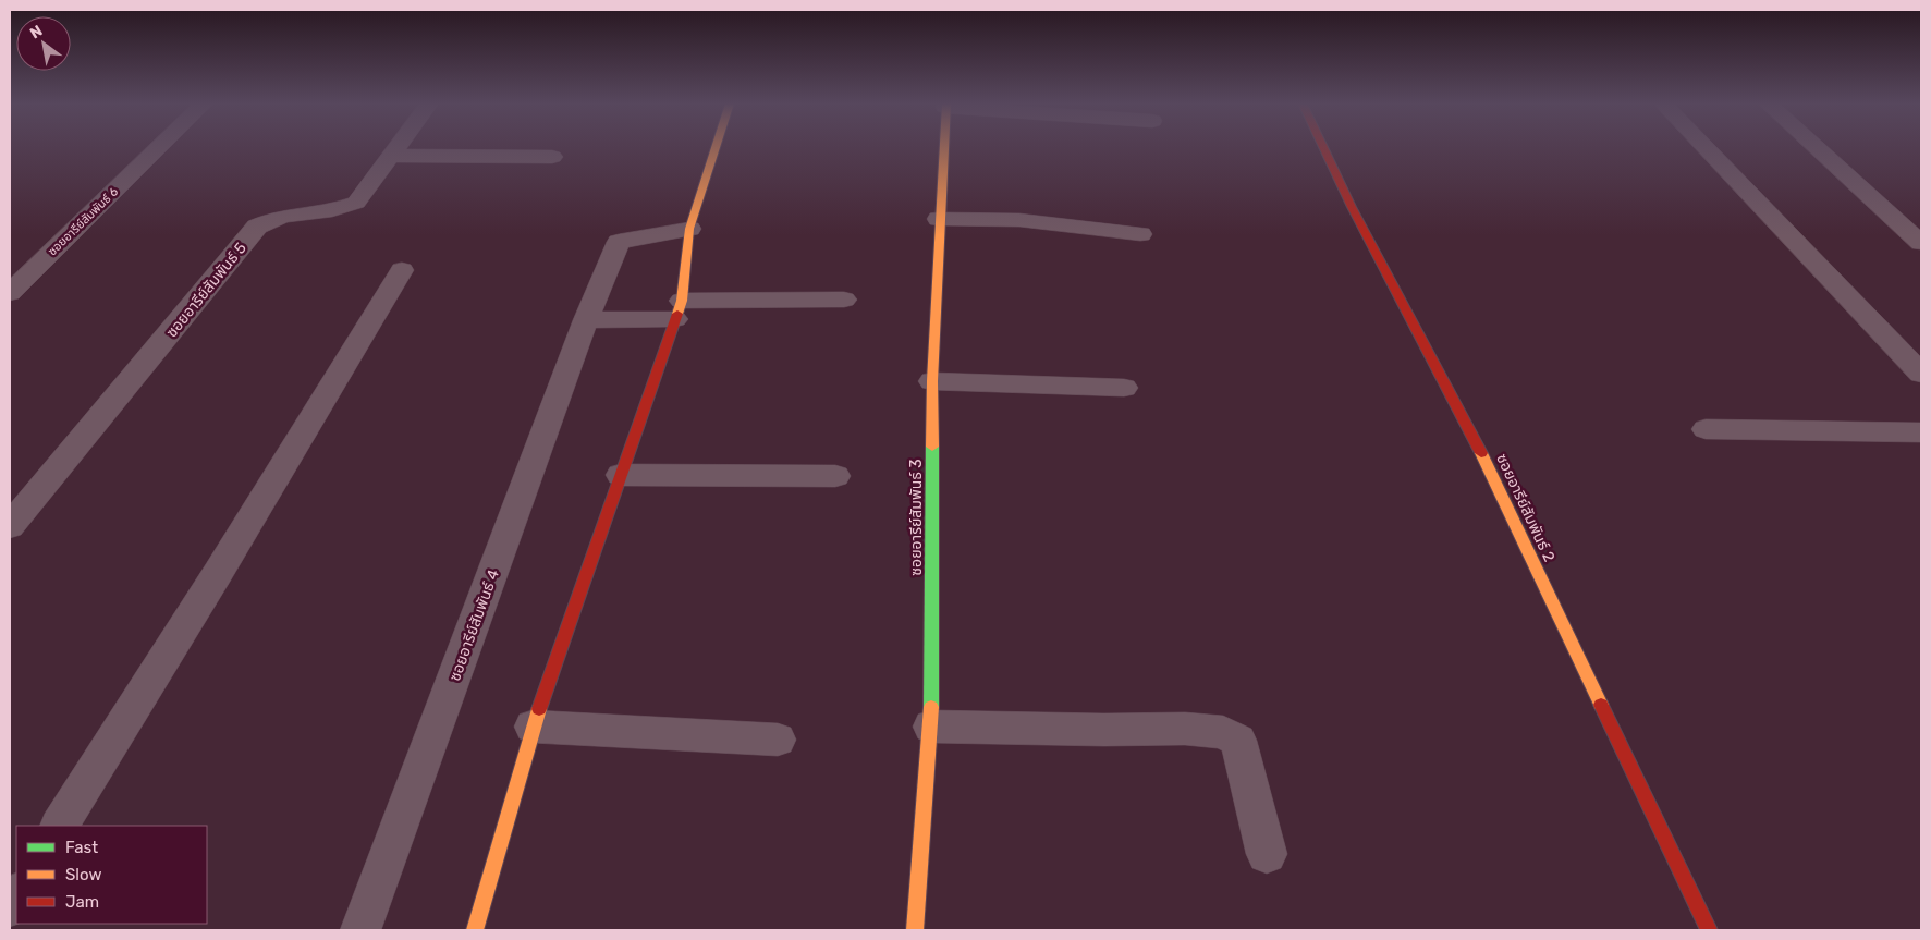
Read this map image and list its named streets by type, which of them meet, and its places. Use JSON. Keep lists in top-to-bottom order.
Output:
{
  "streets": {
    "street": [
      "ซอยอารีย์สัมพันธ์ 6",
      "ซอยอารีย์สัมพันธ์ 5",
      "ซอยอารีย์สัมพันธ์ 2",
      "ซอยอารีย์สัมพันธ์ 3",
      "ซอยอารีย์สัมพันธ์ 4"
    ]
  },
  "legend": ["Fast", "Slow", "Jam"],
  "north": "top left"
}
